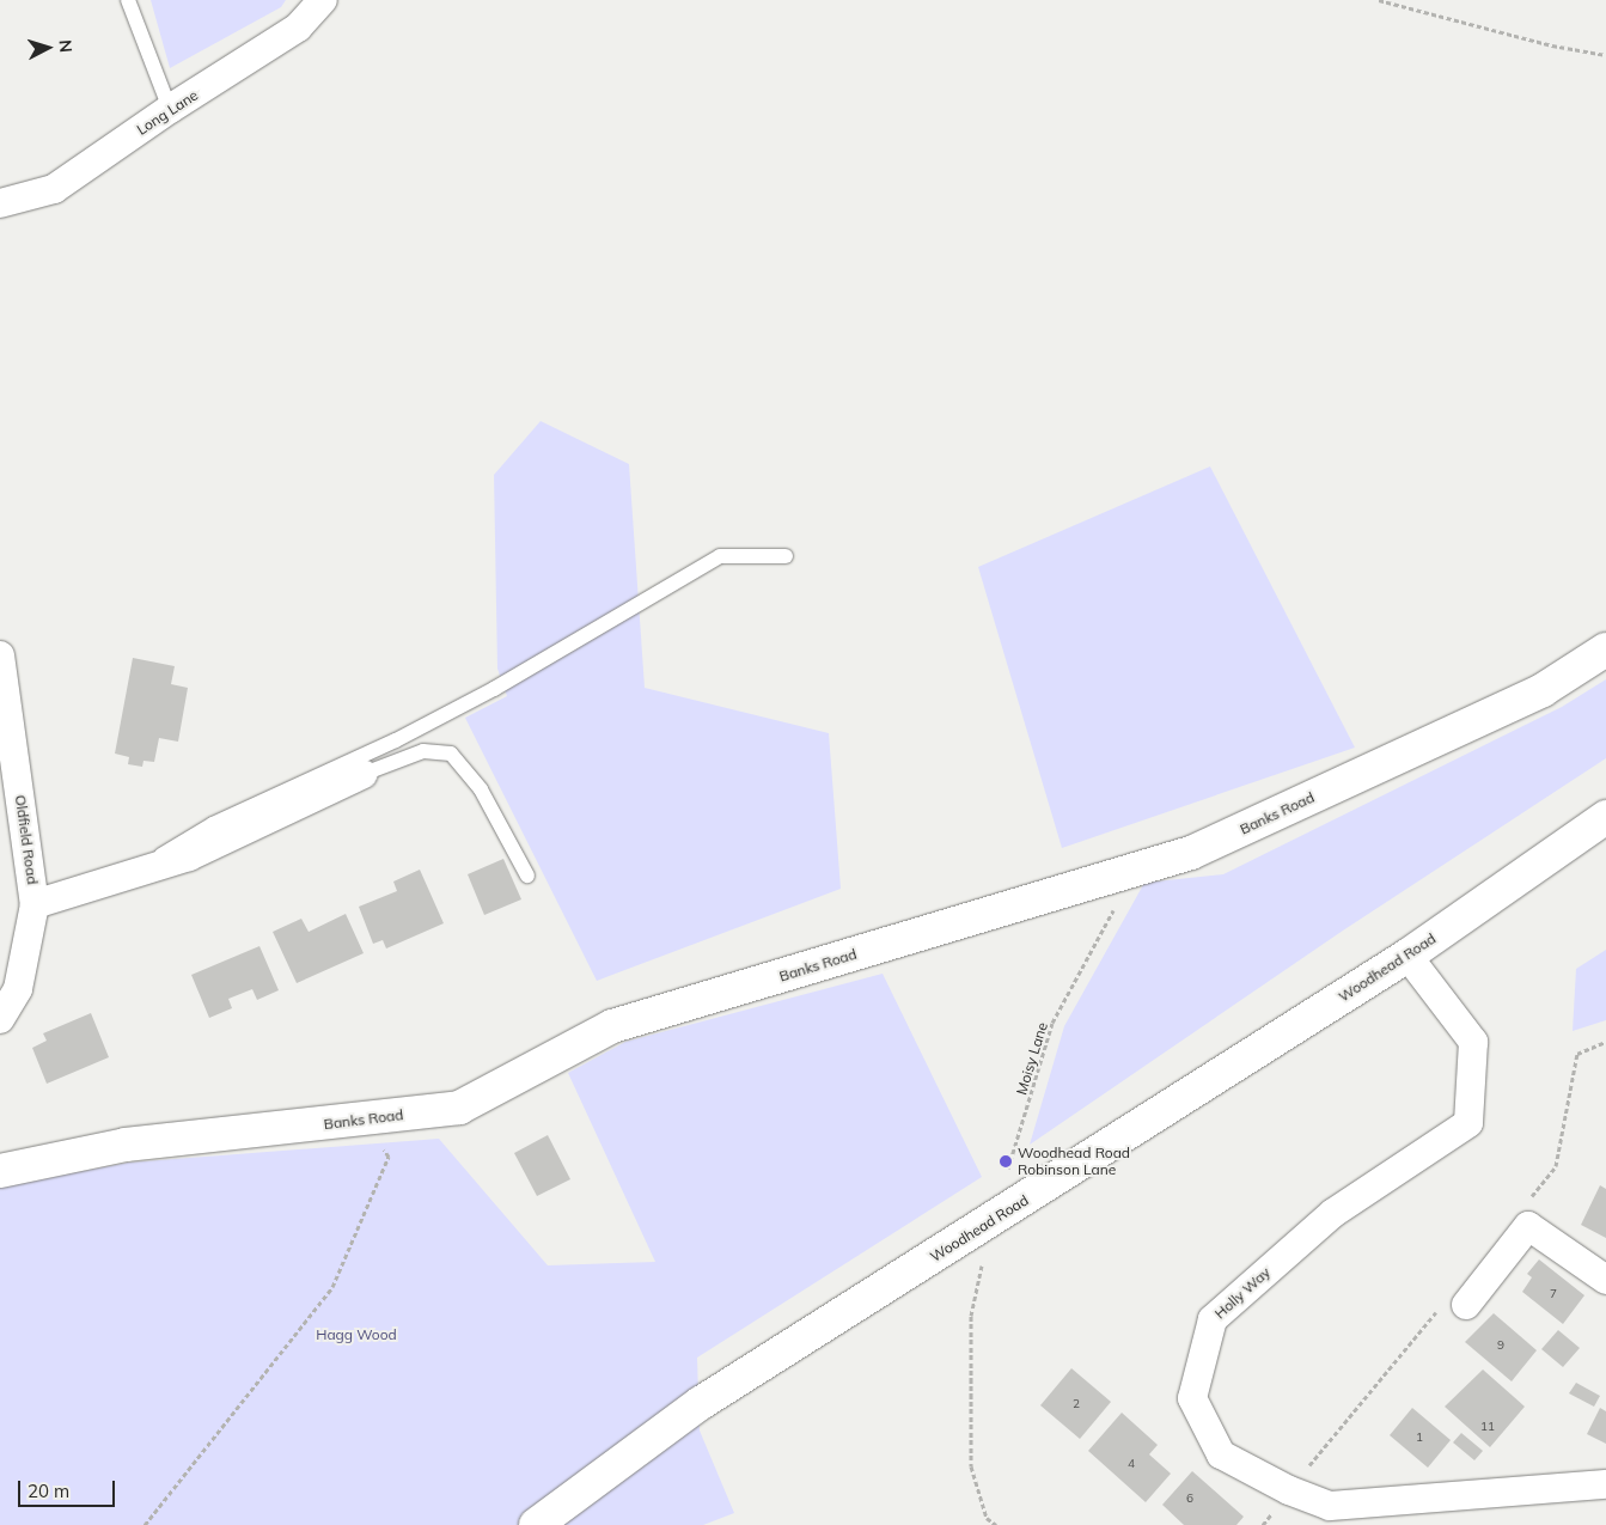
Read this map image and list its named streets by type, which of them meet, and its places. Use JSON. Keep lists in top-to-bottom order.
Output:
{
  "streets": {
    "street": [
      "Long Lane",
      "Banks Road",
      "Oldfield Road",
      "Woodhead Road",
      "Holly Way"
    ],
    "path": ["Moisy Lane"]
  },
  "crossings": [
    ["Banks Road", "Moisy Lane"],
    ["Woodhead Road", "Moisy Lane"],
    ["Woodhead Road", "Holly Way"]
  ],
  "parks": ["Hagg Wood"],
  "places": ["Woodhead Road Robinson Lane"],
  "house_numbers": [
    "7",
    "9",
    "2",
    "11",
    "1",
    "4",
    "6"
  ],
  "scale_bar": "20 m",
  "north": "right"
}
